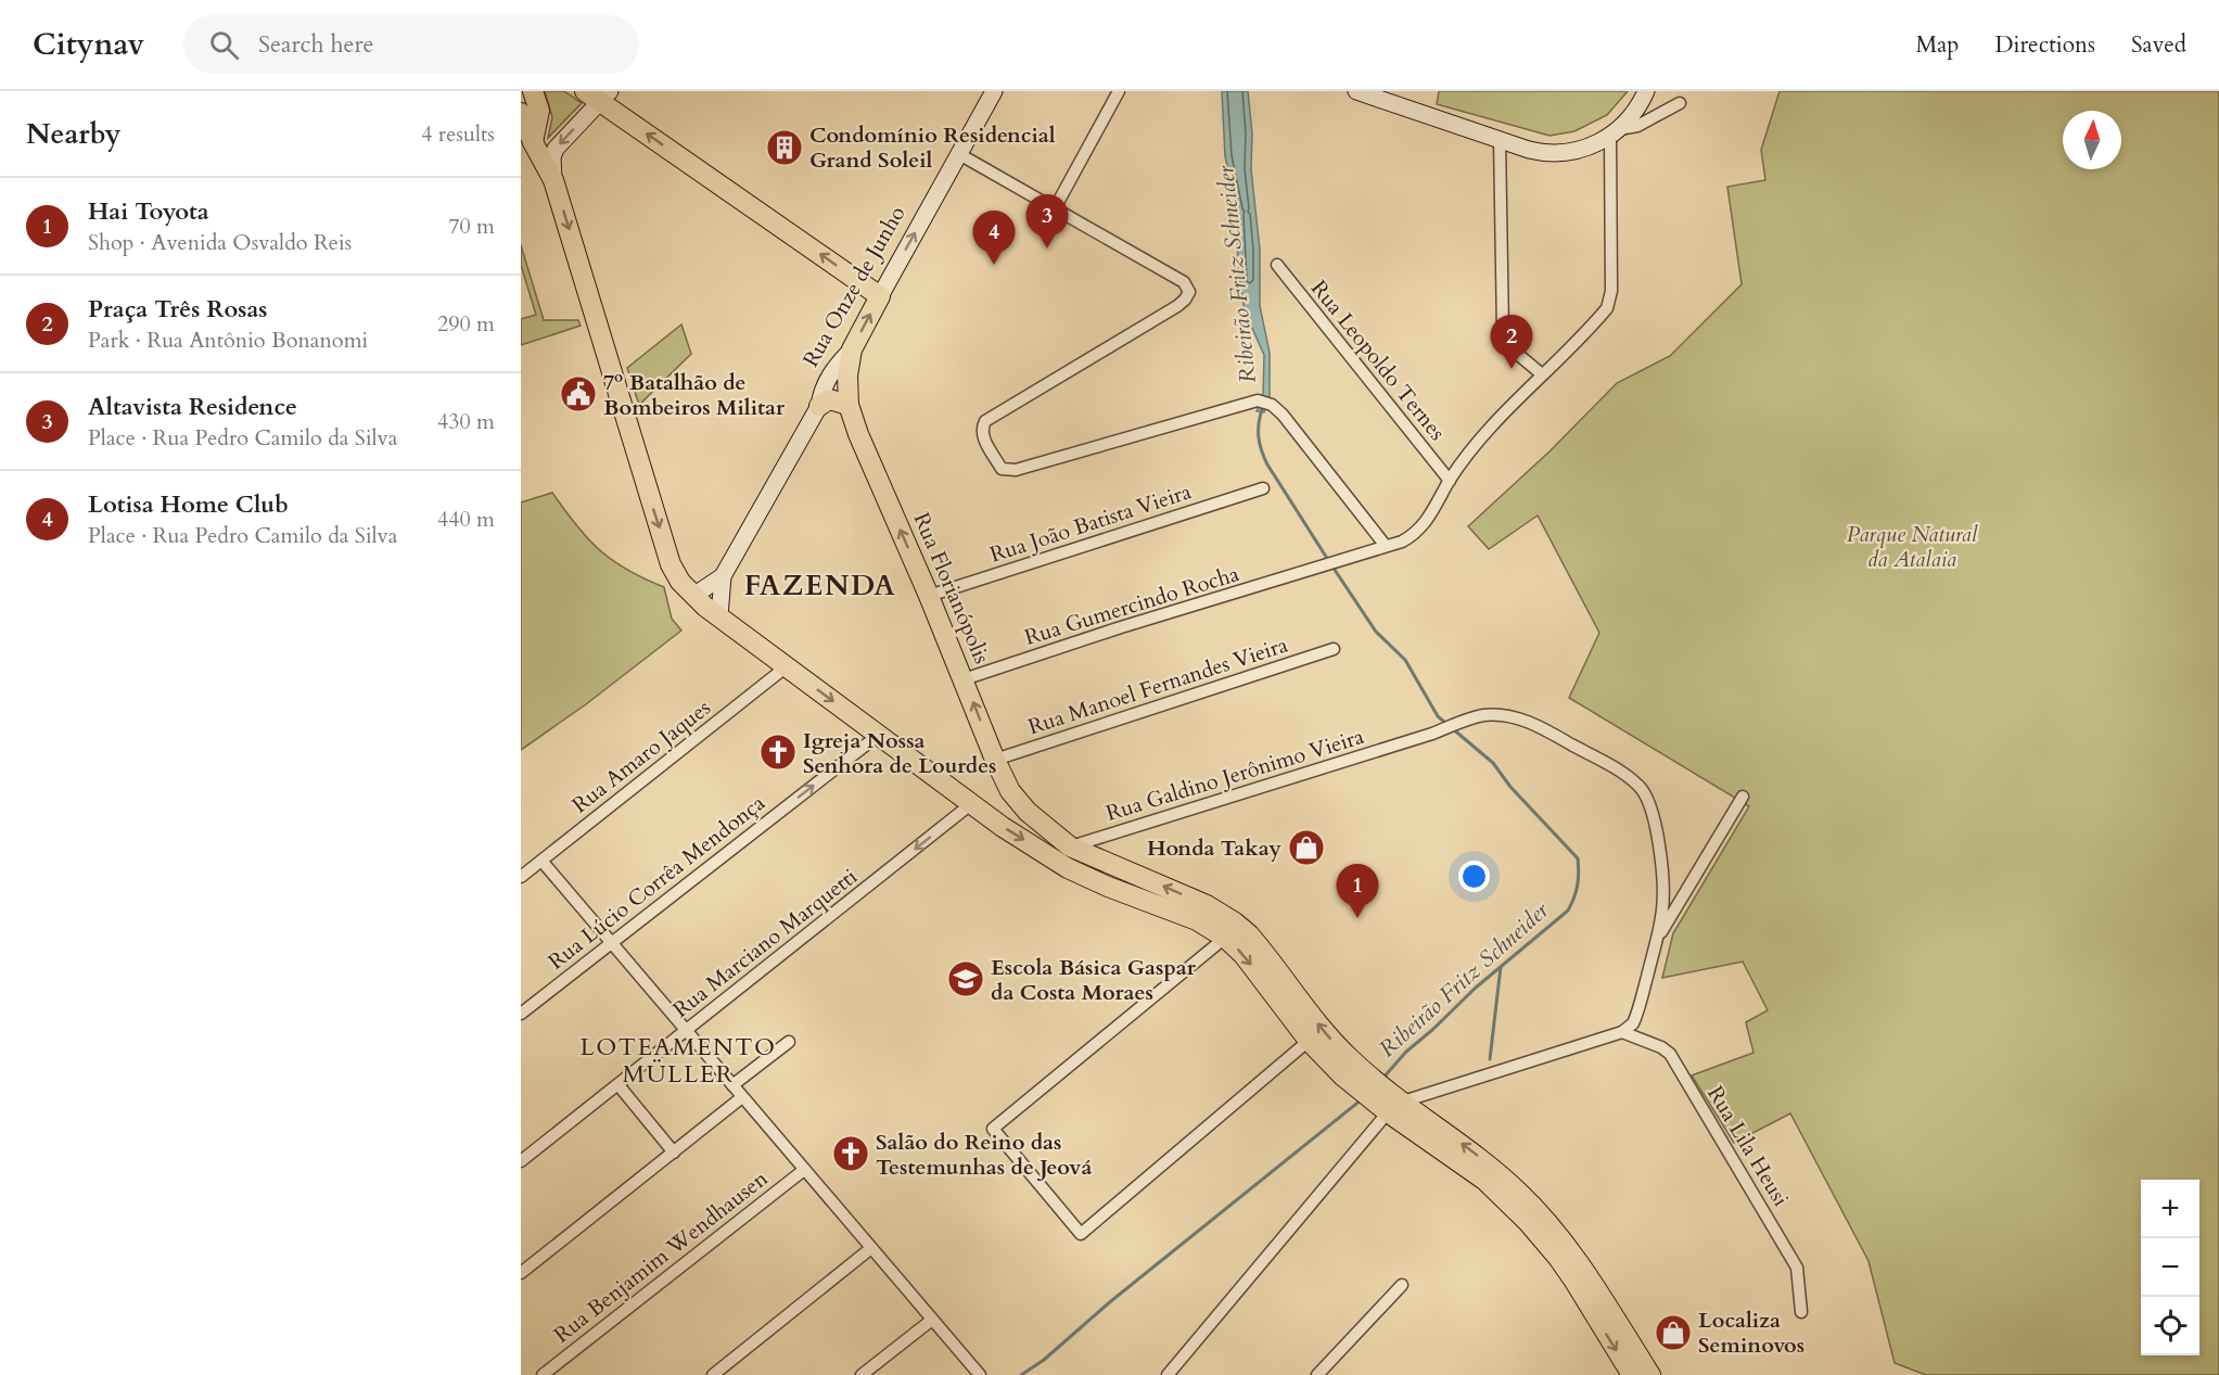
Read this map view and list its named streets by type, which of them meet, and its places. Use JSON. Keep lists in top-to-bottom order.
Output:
{
  "streets": {
    "main road": ["Rua Onze de Junho", "Rua Florianópolis"],
    "street": [
      "Rua Leopoldo Ternes",
      "Rua João Batista Vieira",
      "Rua Gumercindo Rocha",
      "Rua Manoel Fernandes Vieira",
      "Rua Amaro Jaques",
      "Rua Galdino Jerônimo Vieira",
      "Rua Lúcio Corrêa Mendonça",
      "Rua Marciano Marquetti",
      "Rua Lila Heusi",
      "Rua Benjamim Wendhausen"
    ]
  },
  "crossings": [
    ["Rua Onze de Junho", "Rua Florianópolis"],
    ["Rua Leopoldo Ternes", "Rua Gumercindo Rocha"],
    ["Rua João Batista Vieira", "Rua Florianópolis"],
    ["Rua Florianópolis", "Rua Gumercindo Rocha"],
    ["Rua Florianópolis", "Rua Manoel Fernandes Vieira"],
    ["Rua Florianópolis", "Rua Galdino Jerônimo Vieira"]
  ],
  "one_way": ["Rua Onze de Junho", "Rua Lúcio Corrêa Mendonça", "Rua Marciano Marquetti"],
  "districts": ["FAZENDA", "LOTEAMENTO MÜLLER"],
  "water": ["Ribeirão Fritz Schneider"],
  "parks": ["Parque Natural da Atalaia"],
  "places": {
    "building": ["Condomínio Residencial Grand Soleil"],
    "public building": ["7º Batalhão de Bombeiros Militar"],
    "church": ["Igreja Nossa Senhora de Lourdes", "Salão do Reino das Testemunhas de Jeová"],
    "shop": ["Honda Takay", "Localiza Seminovos"],
    "school or university": ["Escola Básica Gaspar da Costa Moraes"]
  },
  "north": "top",
  "page": {
    "header": "Citynav",
    "search": "Search here",
    "nav": ["Map", "Directions", "Saved"],
    "heading": ["Nearby", "4 results"],
    "list": [
      {
        "mark": "1",
        "name": "Hai Toyota",
        "note": "Shop · Avenida Osvaldo Reis",
        "value": "70 m"
      },
      {
        "mark": "2",
        "name": "Praça Três Rosas",
        "note": "Park · Rua Antônio Bonanomi",
        "value": "290 m"
      },
      {
        "mark": "3",
        "name": "Altavista Residence",
        "note": "Place · Rua Pedro Camilo da Silva",
        "value": "430 m"
      },
      {
        "mark": "4",
        "name": "Lotisa Home Club",
        "note": "Place · Rua Pedro Camilo da Silva",
        "value": "440 m"
      }
    ],
    "pins": [
      "3",
      "4",
      "2",
      "1"
    ],
    "map_buttons": ["+", "−"]
  }
}
